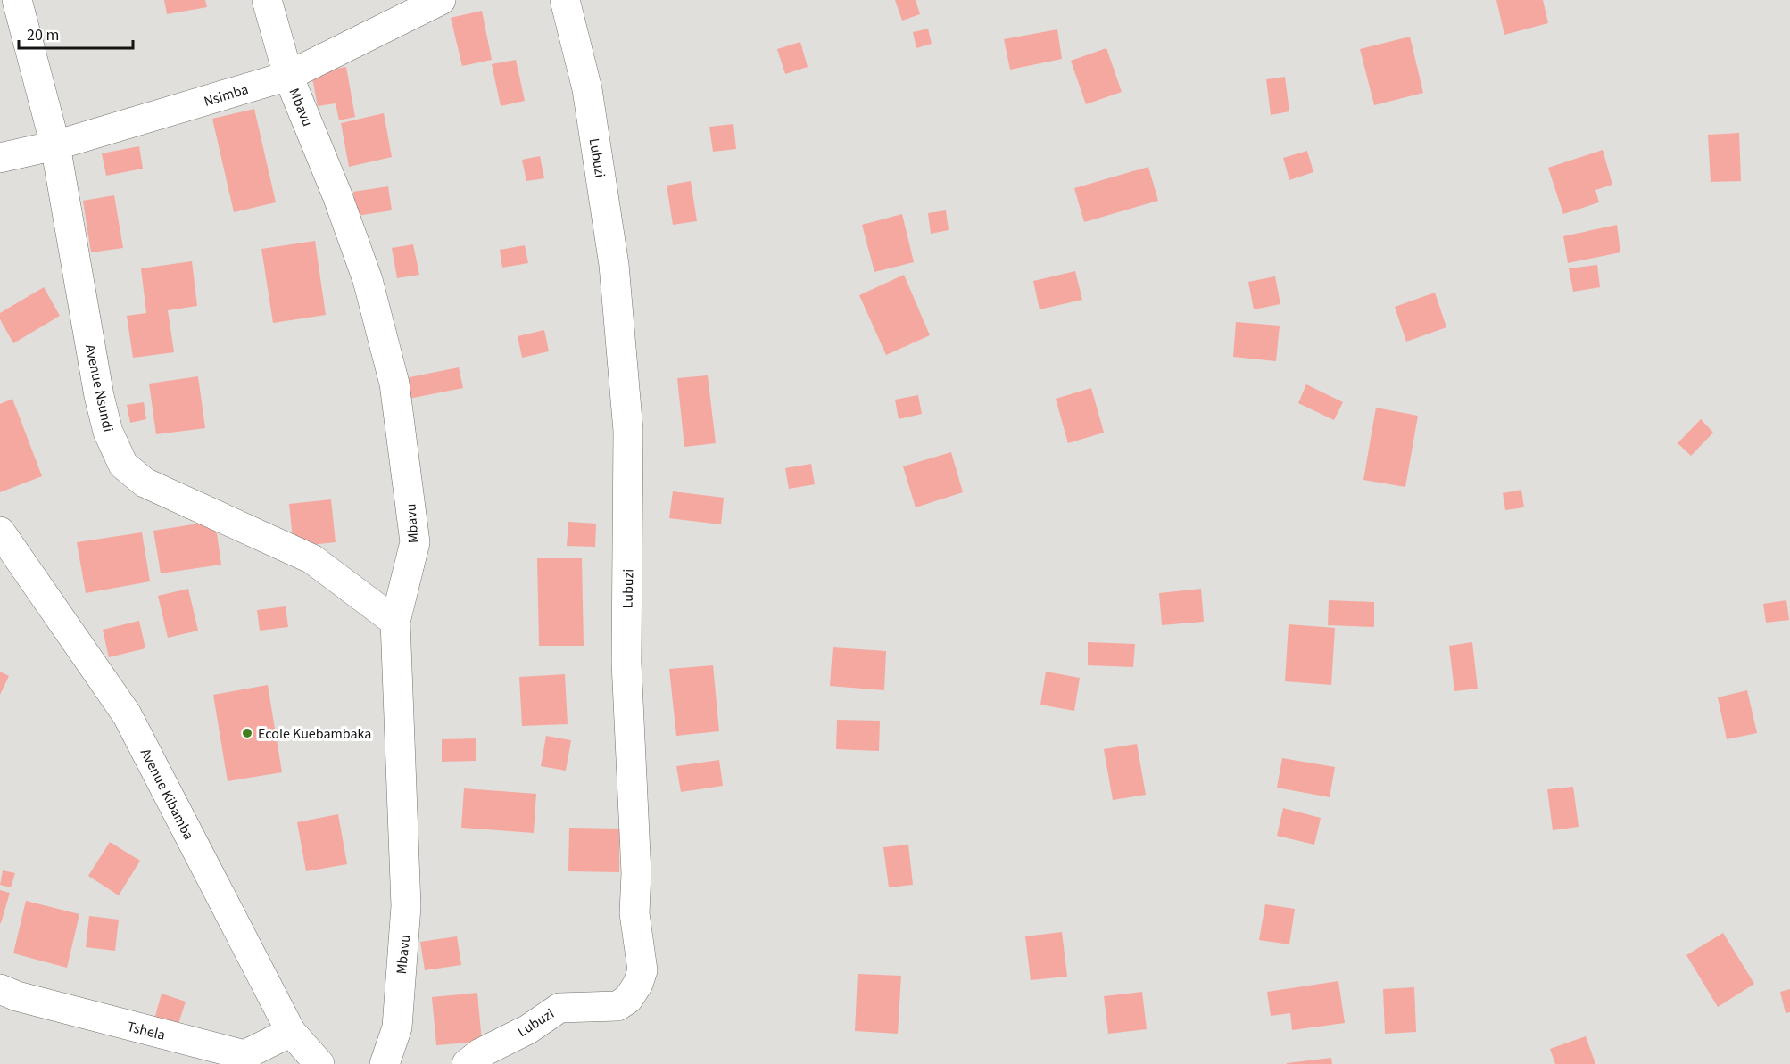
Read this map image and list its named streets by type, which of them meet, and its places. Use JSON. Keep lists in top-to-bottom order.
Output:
{
  "streets": {
    "street": [
      "Nsimba",
      "Mbavu",
      "Lubuzi",
      "Avenue Nsundi",
      "Avenue Kibamba",
      "Tshela"
    ]
  },
  "crossings": [
    ["Nsimba", "Mbavu"],
    ["Nsimba", "Avenue Nsundi"],
    ["Mbavu", "Avenue Nsundi"],
    ["Avenue Kibamba", "Tshela"]
  ],
  "places": ["Ecole Kuebambaka"],
  "scale_bar": "20 m"
}
